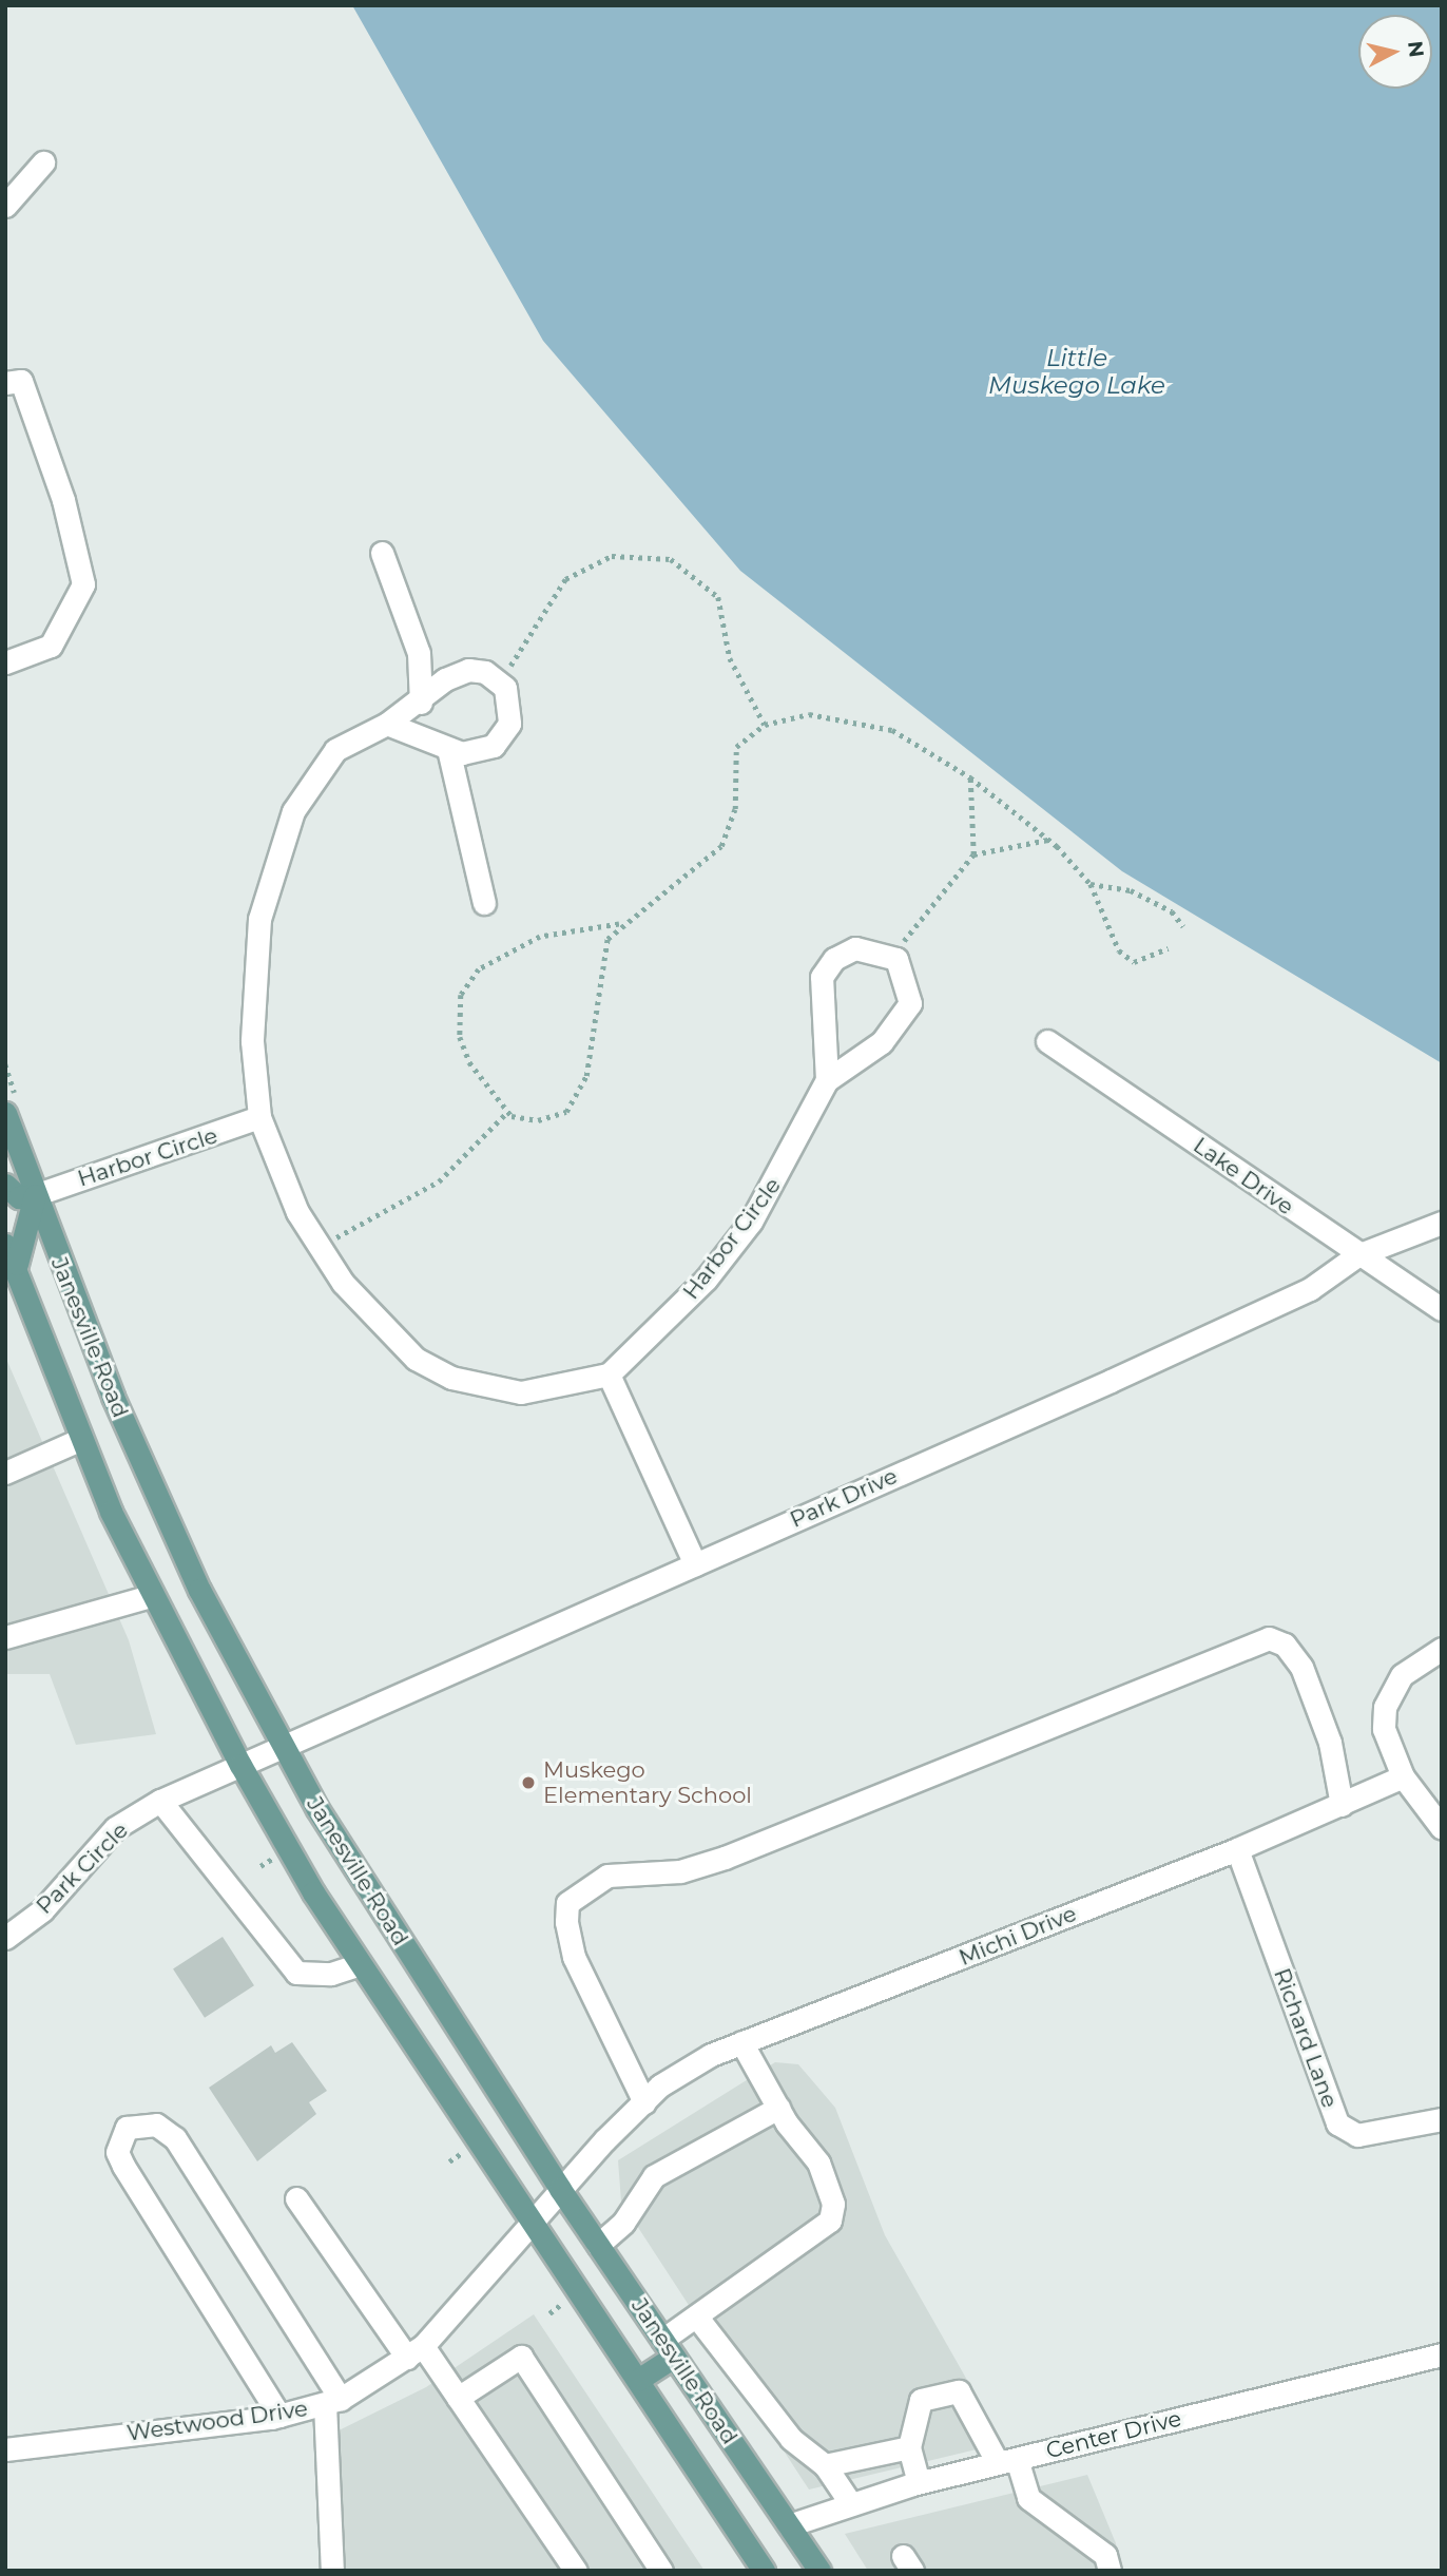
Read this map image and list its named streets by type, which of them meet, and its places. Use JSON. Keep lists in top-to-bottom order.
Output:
{
  "streets": {
    "main road": ["Janesville Road"],
    "street": [
      "Harbor Circle",
      "Lake Drive",
      "Park Drive",
      "Park Circle",
      "Michi Drive",
      "Richard Lane",
      "Westwood Drive",
      "Center Drive"
    ]
  },
  "crossings": [
    ["Harbor Circle", "Janesville Road"],
    ["Lake Drive", "Park Drive"],
    ["Janesville Road", "Park Drive"],
    ["Janesville Road", "Park Circle"],
    ["Janesville Road", "Michi Drive"],
    ["Janesville Road", "Westwood Drive"],
    ["Janesville Road", "Center Drive"],
    ["Park Drive", "Park Circle"],
    ["Michi Drive", "Richard Lane"],
    ["Michi Drive", "Westwood Drive"]
  ],
  "water": ["Little Muskego Lake"],
  "places": ["Muskego Elementary School"],
  "north": "right"
}
